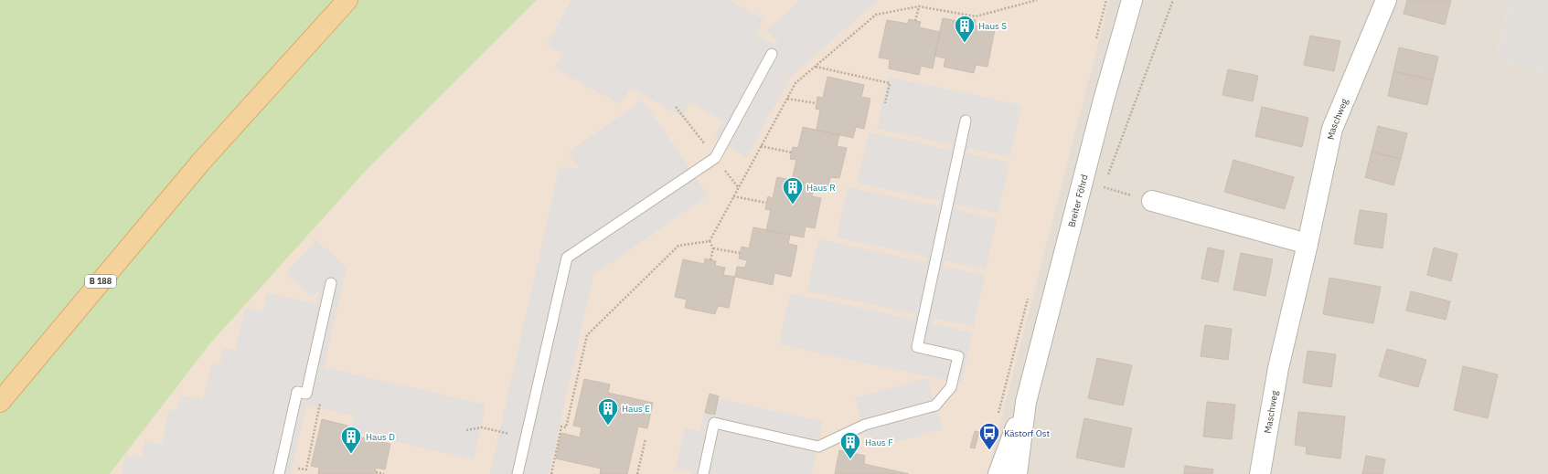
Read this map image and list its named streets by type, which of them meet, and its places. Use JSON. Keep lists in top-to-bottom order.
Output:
{
  "streets": {
    "main road": ["B 188"],
    "street": ["Maschweg", "Breiter Föhrd"]
  },
  "places": {
    "building": [
      "Haus S",
      "Haus R",
      "Haus E",
      "Haus D",
      "Haus F"
    ],
    "bus stop": ["Kästorf Ost"]
  }
}
